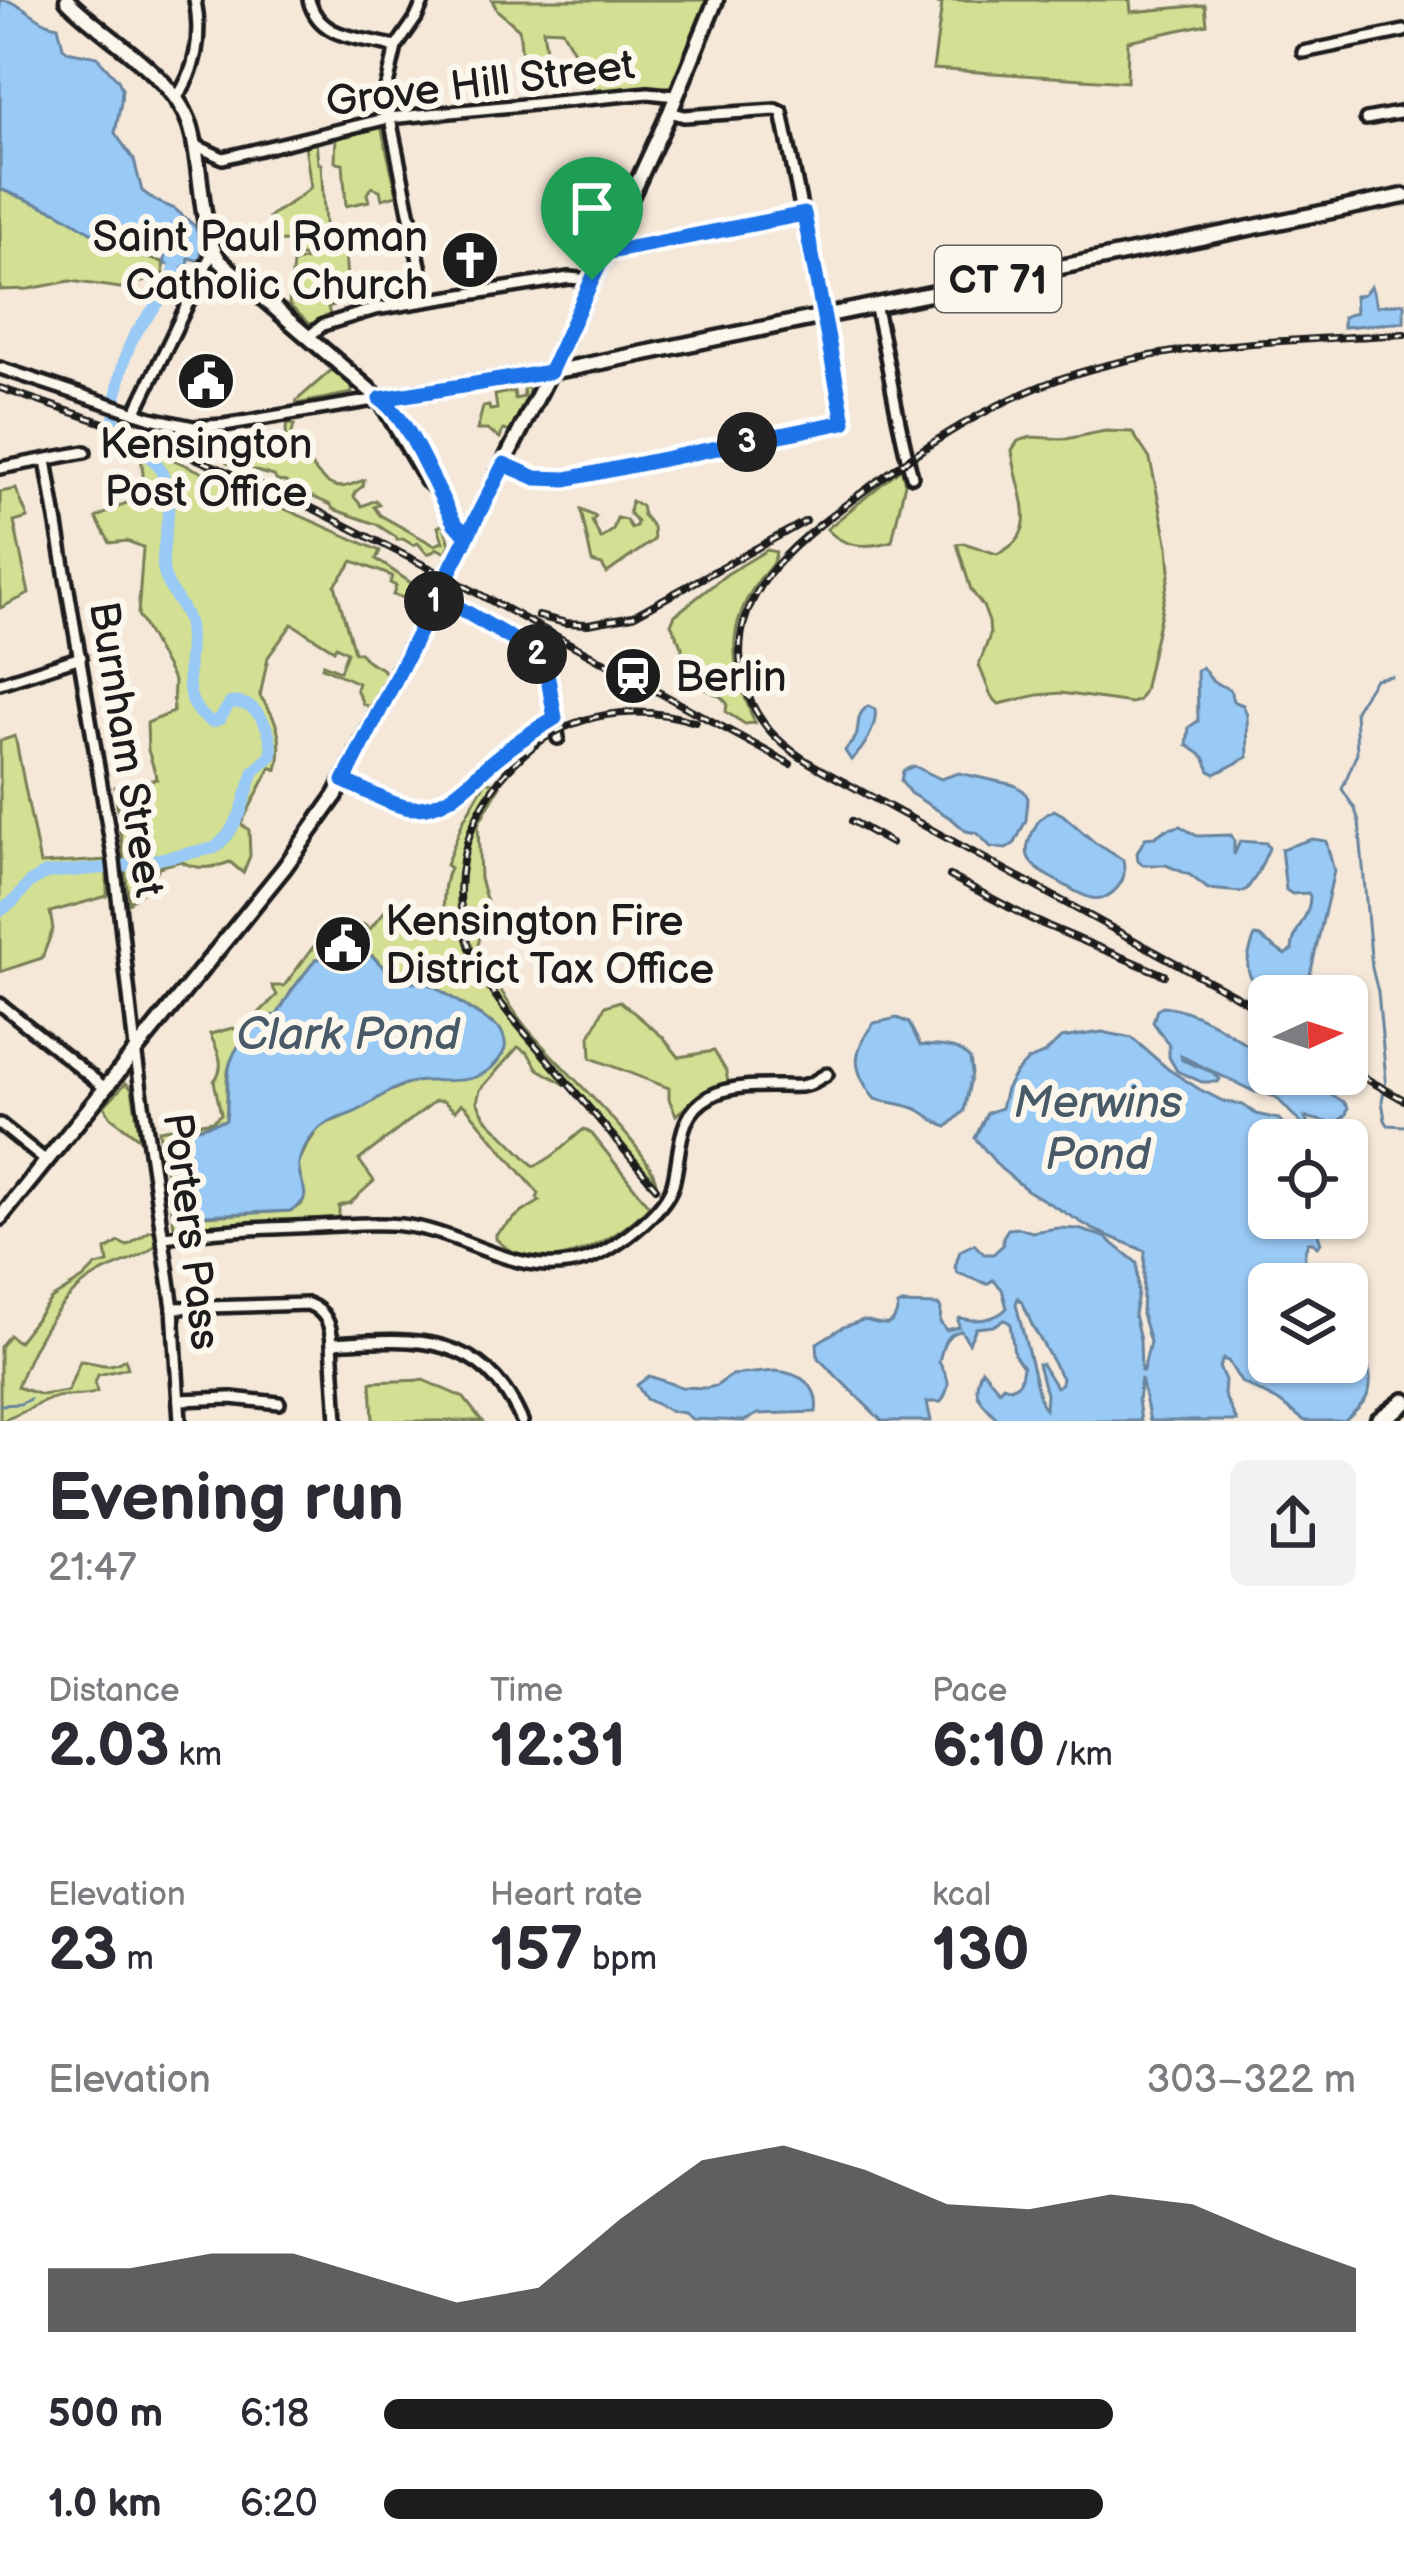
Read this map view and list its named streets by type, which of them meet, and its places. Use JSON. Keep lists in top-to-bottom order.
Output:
{
  "streets": {
    "main road": ["CT 71"],
    "street": ["Grove Hill Street", "Burnham Street", "Porters Pass"]
  },
  "crossings": [
    ["Burnham Street", "Porters Pass"]
  ],
  "water": ["Clark Pond", "Merwins Pond"],
  "places": {
    "church": ["Saint Paul Roman Catholic Church"],
    "public building": ["Kensington Post Office", "Kensington Fire District Tax Office"],
    "station": ["Berlin"]
  },
  "north": "right",
  "page": {
    "pins": ["3", "1", "2"],
    "heading": ["Evening run", "21:47"],
    "stats": [
      ["Distance", "2.03 km"],
      ["Time", "12:31"],
      ["Pace", "6:10 /km"],
      ["Elevation", "23 m"],
      ["Heart rate", "157 bpm"],
      ["kcal", "130"]
    ],
    "chart": ["Elevation", "303–322 m"],
    "list": [
      {
        "name": "500 m",
        "note": "6:18"
      },
      {
        "name": "1.0 km",
        "note": "6:20"
      }
    ]
  }
}
